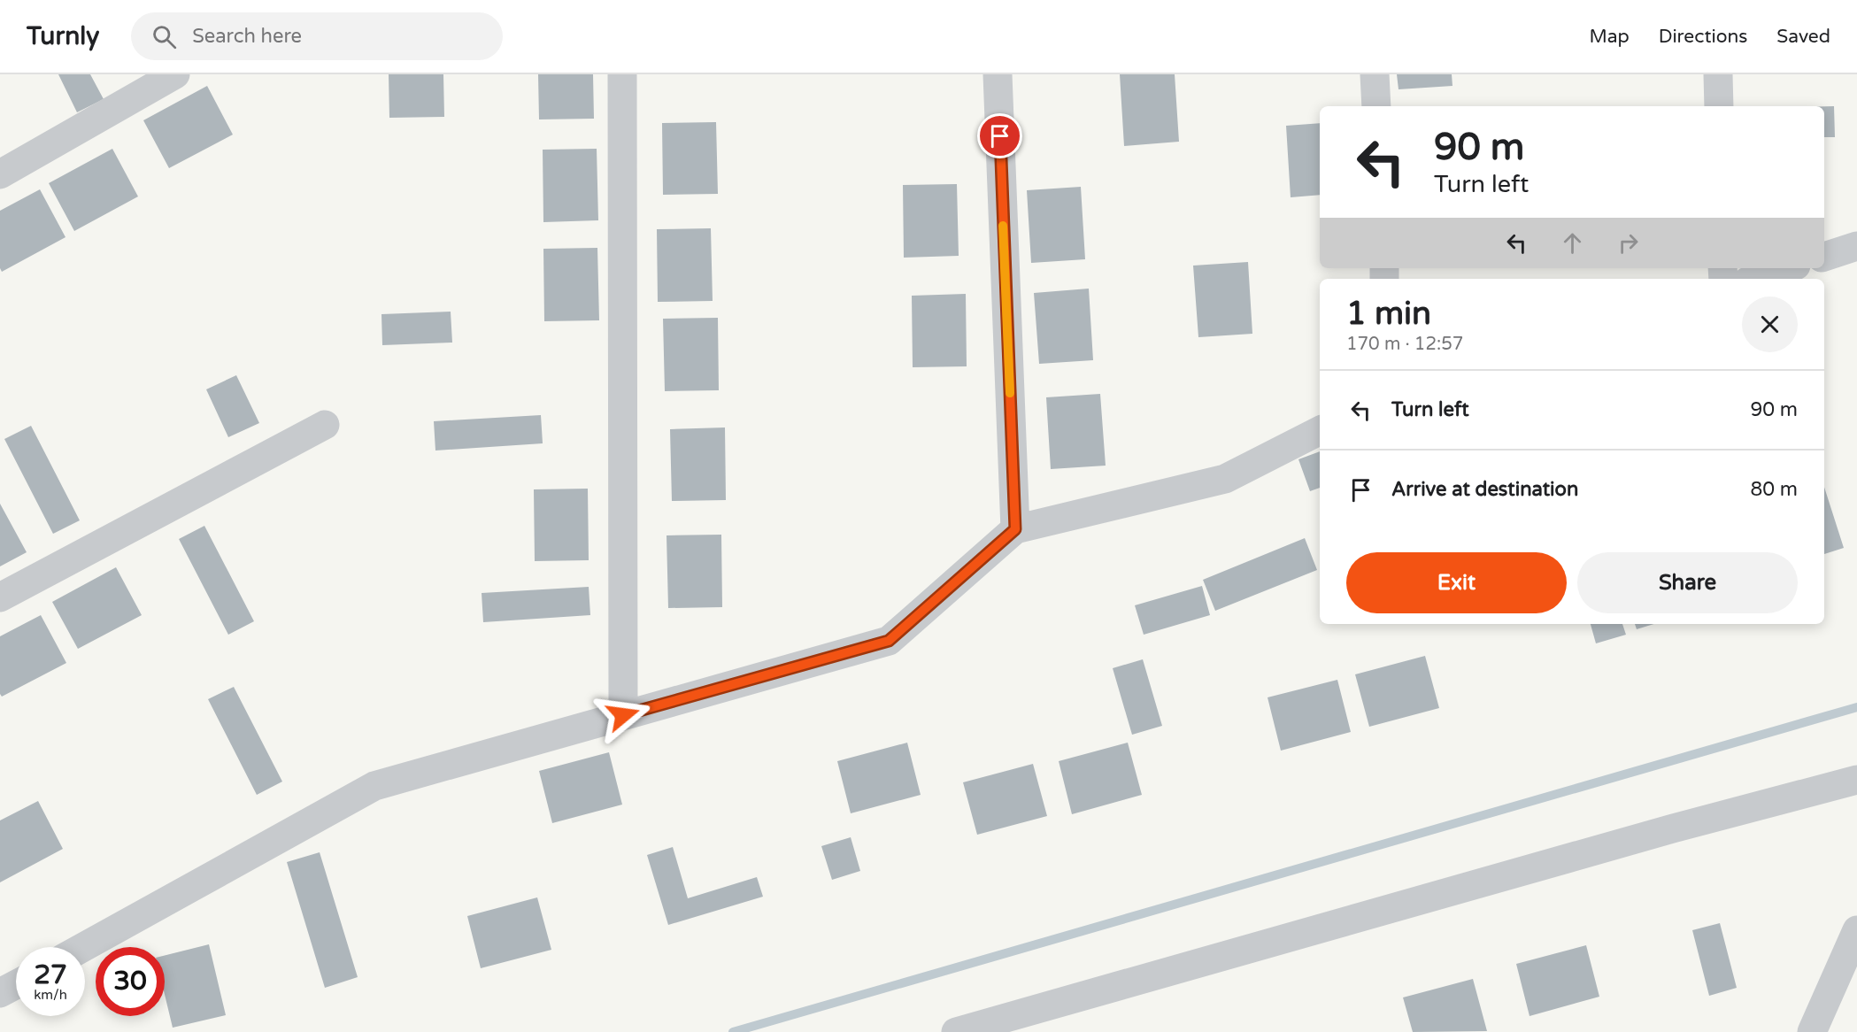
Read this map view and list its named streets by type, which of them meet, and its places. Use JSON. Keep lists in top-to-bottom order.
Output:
{
  "page": {
    "header": "Turnly",
    "search": "Search here",
    "nav": ["Map", "Directions", "Saved"],
    "turn": ["90 m", "Turn left"],
    "heading": ["1 min", "170 m · 12:57"],
    "list": [
      {
        "name": "Turn left",
        "value": "90 m"
      },
      {
        "name": "Arrive at destination",
        "value": "80 m"
      }
    ],
    "buttons": ["Exit", "Share"],
    "speed": "27 km/h",
    "limit": "30"
  }
}
